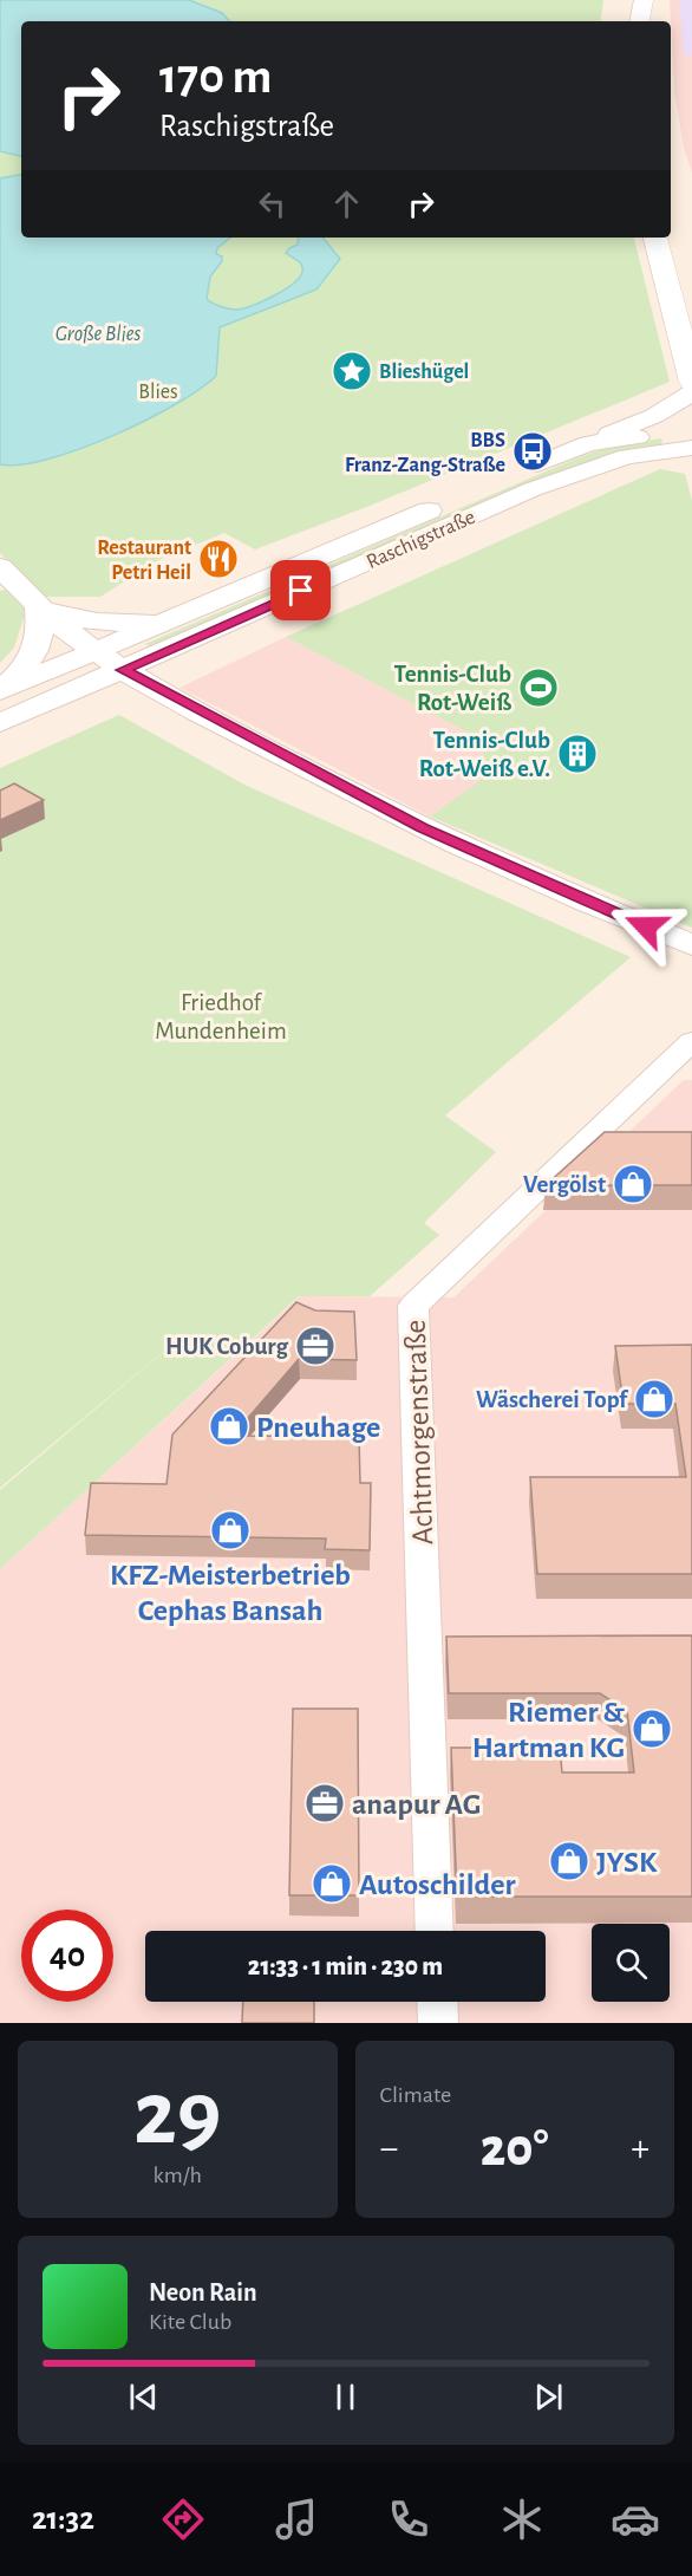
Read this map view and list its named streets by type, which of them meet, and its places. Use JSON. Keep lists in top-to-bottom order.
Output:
{
  "streets": {
    "street": ["Raschigstraße", "Achtmorgenstraße"]
  },
  "water": ["Große Blies"],
  "parks": ["Blies", "Friedhof Mundenheim"],
  "places": {
    "place": ["Blieshügel"],
    "bus stop": ["BBS Franz-Zang-Straße"],
    "restaurant": ["Restaurant Petri Heil"],
    "sports": ["Tennis-Club Rot-Weiß"],
    "building": ["Tennis-Club Rot-Weiß e.V."],
    "shop": [
      "Vergölst",
      "Wäscherei Topf",
      "Pneuhage",
      "KFZ-Meisterbetrieb Cephas Bansah",
      "Riemer & Hartman KG",
      "JYSK",
      "Autoschilder"
    ],
    "office": ["HUK Coburg", "anapur AG"]
  },
  "page": {
    "turn": ["170 m", "Raschigstraße"],
    "limit": "40",
    "trip": "21:33 · 1 min · 230 m",
    "tile": [
      ["29", "km/h"],
      "Climate"
    ],
    "heat": ["−", "20°", "+"],
    "song": ["Neon Rain", "Kite Club"],
    "tabs": "21:32"
  }
}
